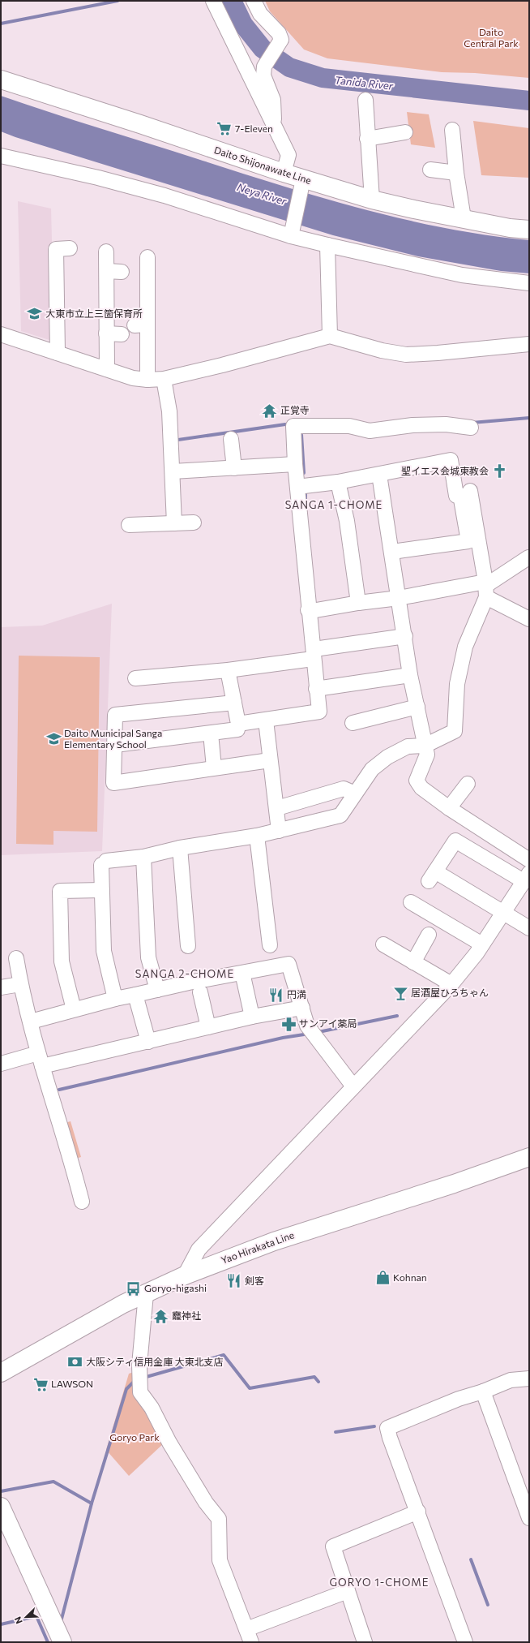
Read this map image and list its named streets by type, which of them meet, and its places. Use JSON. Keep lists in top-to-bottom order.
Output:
{
  "streets": {
    "main road": ["Daito Shijonawate Line", "Yao Hirakata Line"]
  },
  "districts": ["SANGA 1-CHOME", "SANGA 2-CHOME", "GORYO 1-CHOME"],
  "water": ["Tanida River", "Neya River"],
  "parks": ["Daito Central Park", "Goryo Park"],
  "places": {
    "supermarket": ["7-Eleven", "LAWSON"],
    "school or university": ["大東市立上三箇保育所", "Daito Municipal Sanga Elementary School"],
    "temple": ["正覚寺", "龗神社"],
    "church": ["聖イエス会城東教会"],
    "bar": ["居酒屋ひろちゃん"],
    "restaurant": ["円満", "剣客"],
    "pharmacy": ["サンアイ薬局"],
    "shop": ["Kohnan"],
    "bus stop": ["Goryo-higashi"],
    "bank": ["大阪シティ信用金庫 大東北支店"]
  },
  "north": "bottom left"
}
